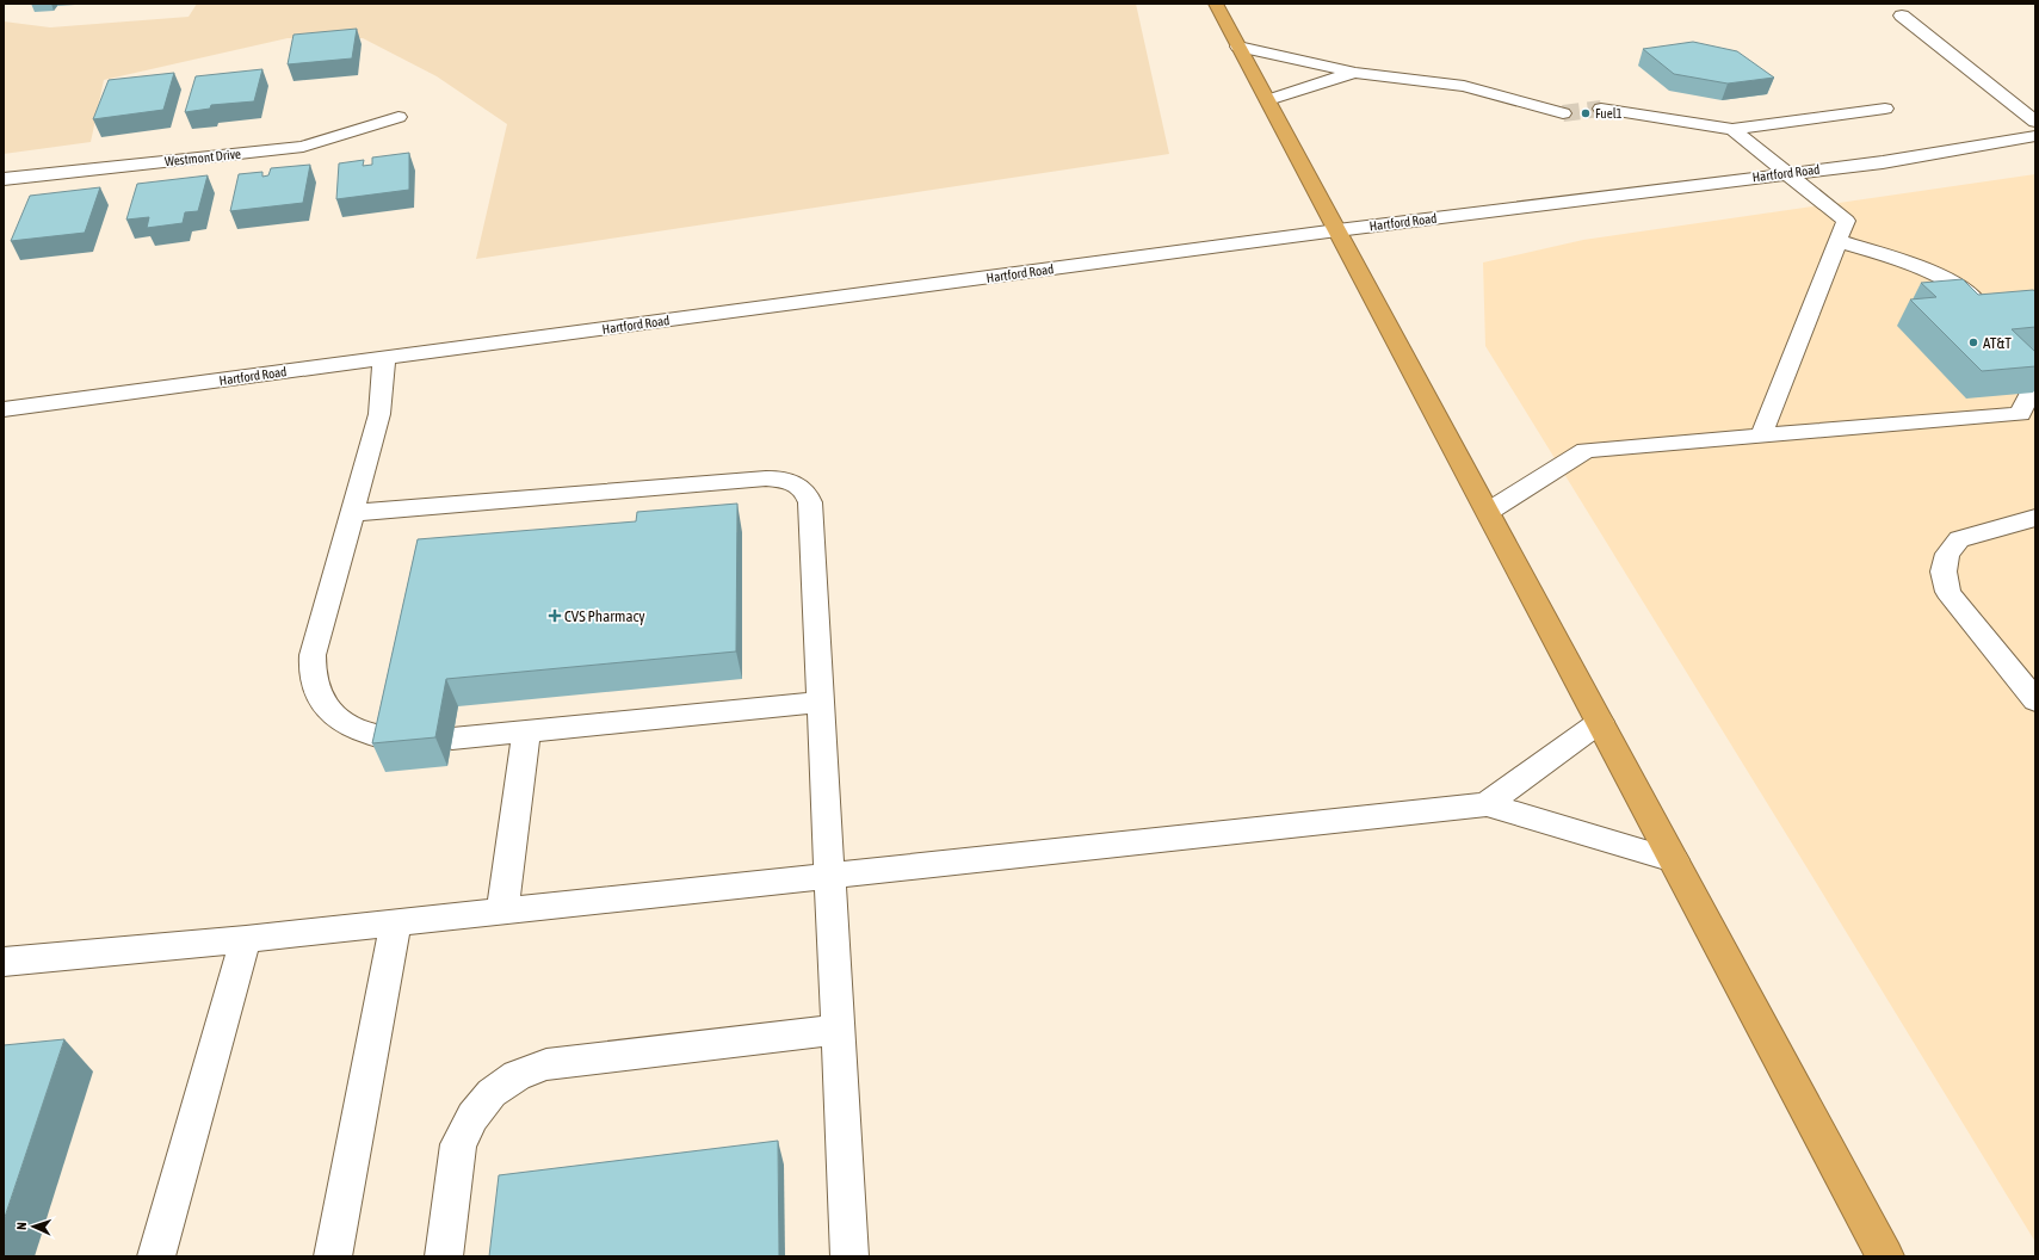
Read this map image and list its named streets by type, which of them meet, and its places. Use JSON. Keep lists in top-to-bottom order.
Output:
{
  "streets": {
    "street": ["Westmont Drive", "Hartford Road"]
  },
  "places": {
    "other": ["Fuel1", "AT&T"],
    "health": ["CVS Pharmacy"]
  },
  "north": "left"
}
